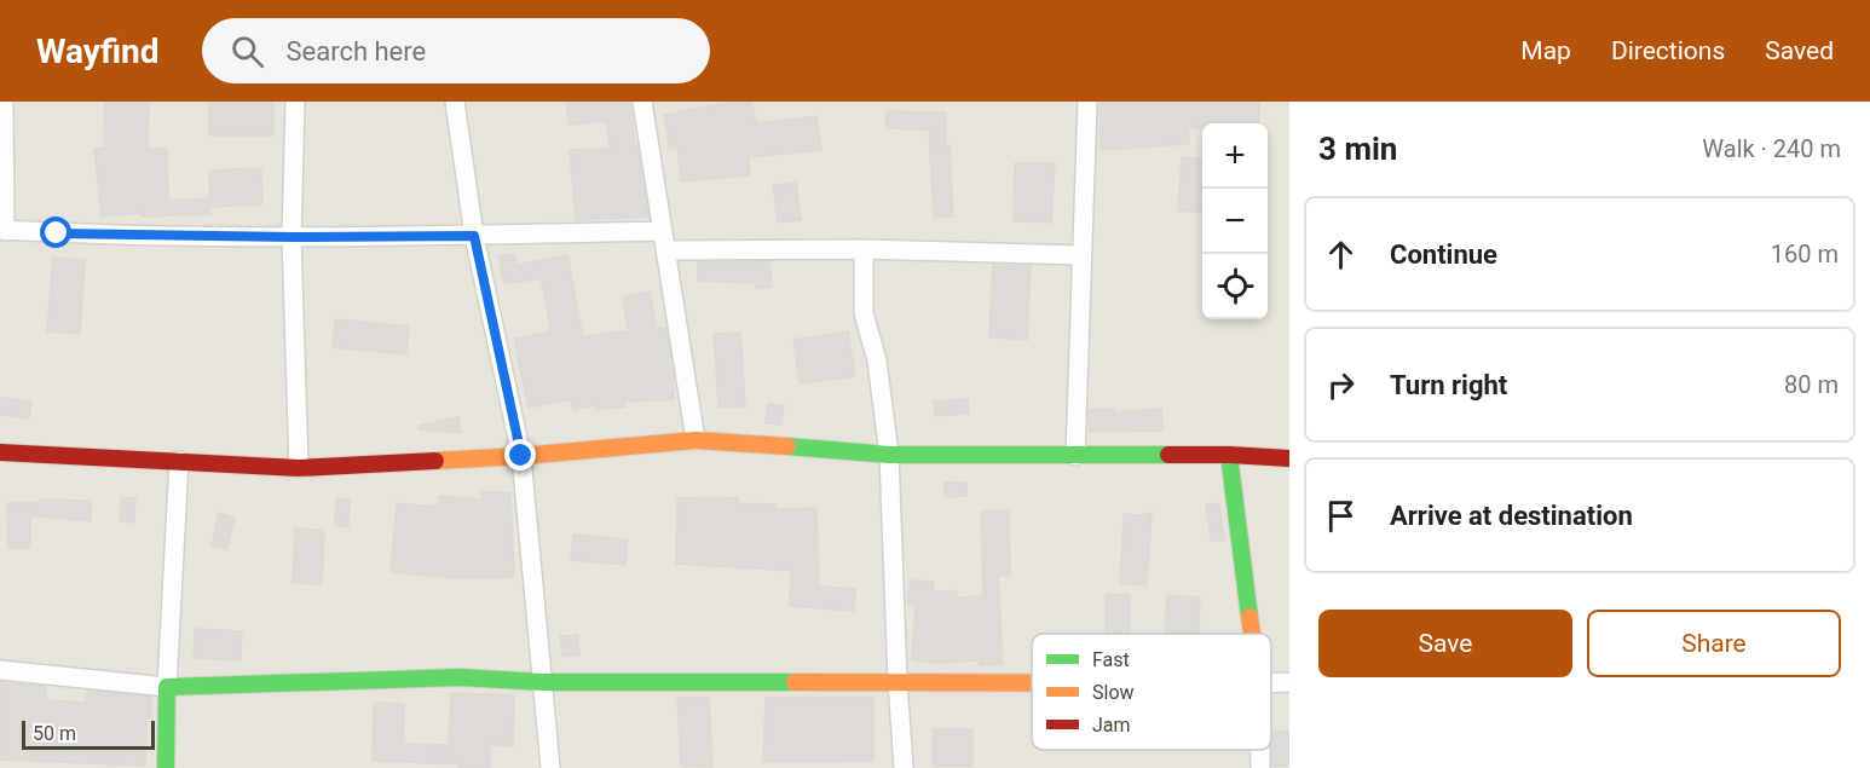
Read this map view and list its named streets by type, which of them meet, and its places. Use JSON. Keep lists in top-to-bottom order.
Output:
{
  "legend": ["Fast", "Slow", "Jam"],
  "scale_bar": "50 m",
  "page": {
    "header": "Wayfind",
    "search": "Search here",
    "nav": ["Map", "Directions", "Saved"],
    "heading": ["3 min", "Walk · 240 m"],
    "map_buttons": ["+", "−"],
    "list": [
      ["Continue", "160 m"],
      ["Turn right", "80 m"],
      "Arrive at destination"
    ],
    "buttons": ["Save", "Share"],
    "scale": "50 m"
  }
}
